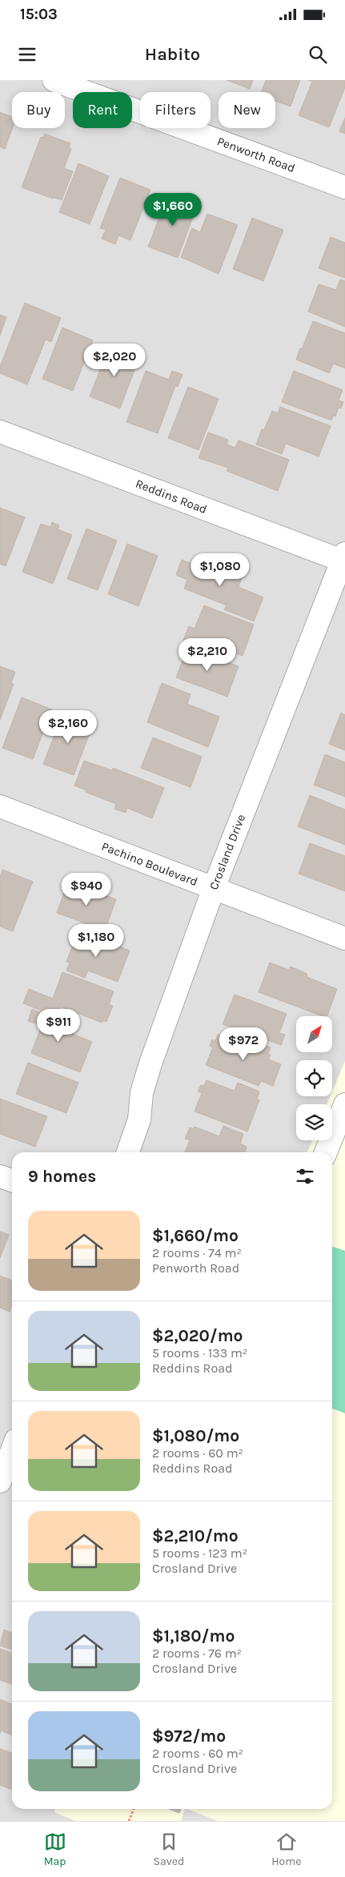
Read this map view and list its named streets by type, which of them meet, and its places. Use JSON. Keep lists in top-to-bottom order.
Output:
{
  "streets": {
    "street": [
      "Penworth Road",
      "Reddins Road",
      "Crosland Drive",
      "Pachino Boulevard"
    ]
  },
  "crossings": [
    ["Reddins Road", "Crosland Drive"],
    ["Crosland Drive", "Pachino Boulevard"]
  ],
  "north": "top right",
  "page": {
    "status": "15:03",
    "header": "Habito",
    "chip": [
      "Buy",
      "Rent",
      "Filters",
      "New"
    ],
    "price": [
      "$1,660",
      "$2,020",
      "$1,080",
      "$2,210",
      "$2,160",
      "$940",
      "$1,180",
      "$911",
      "$972"
    ],
    "heading": "9 homes",
    "list": [
      {
        "name": "$1,660/mo",
        "note": "2 rooms · 74 m² · Penworth Road"
      },
      {
        "name": "$2,020/mo",
        "note": "5 rooms · 133 m² · Reddins Road"
      },
      {
        "name": "$1,080/mo",
        "note": "2 rooms · 60 m² · Reddins Road"
      },
      {
        "name": "$2,210/mo",
        "note": "5 rooms · 123 m² · Crosland Drive"
      },
      {
        "name": "$1,180/mo",
        "note": "2 rooms · 76 m² · Crosland Drive"
      },
      {
        "name": "$972/mo",
        "note": "2 rooms · 60 m² · Crosland Drive"
      }
    ],
    "tabs": ["Map", "Saved", "Home"]
  }
}
